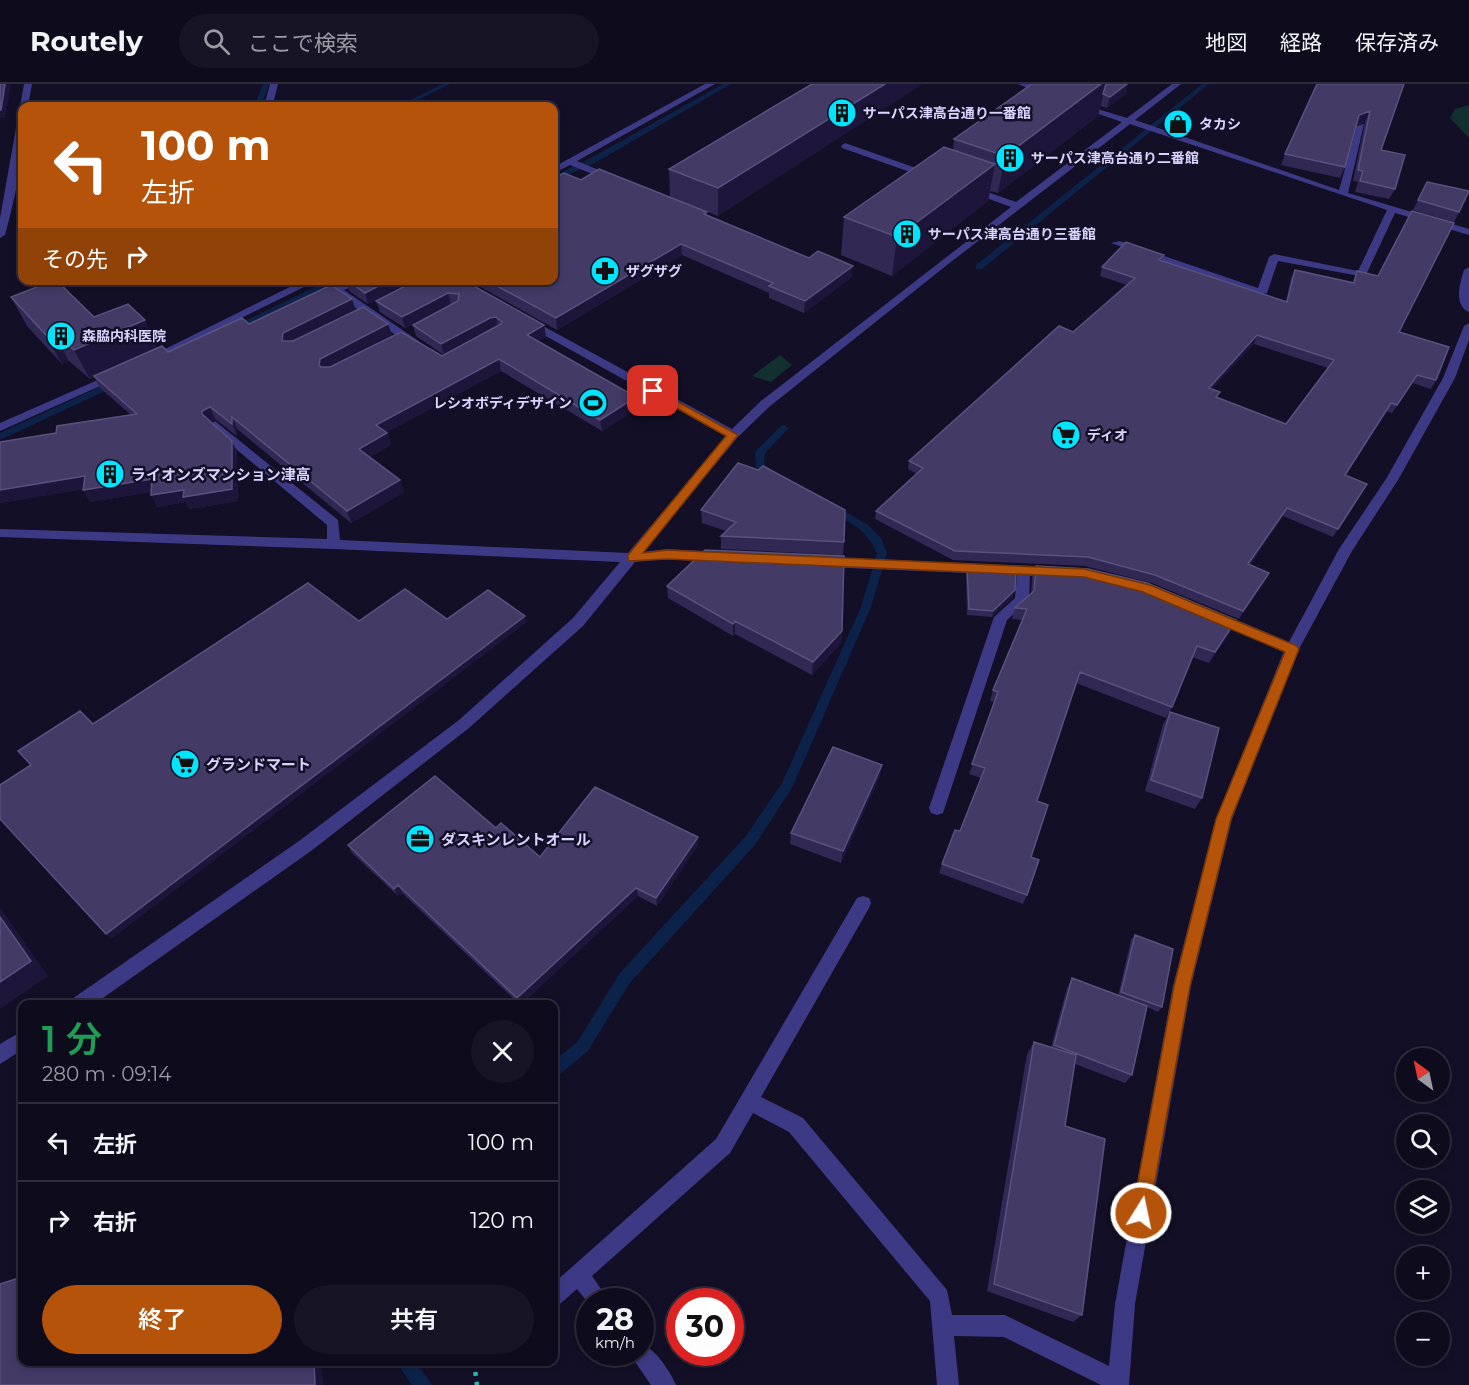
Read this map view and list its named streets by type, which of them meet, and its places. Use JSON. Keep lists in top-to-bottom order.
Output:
{
  "places": {
    "building": [
      "サーパス津高台通り一番館",
      "サーパス津高台通り二番館",
      "サーパス津高台通り三番館",
      "森脇内科医院",
      "ライオンズマンション津高"
    ],
    "shop": ["タカシ"],
    "pharmacy": ["ザグザグ"],
    "sports": ["レシオボディデザイン"],
    "supermarket": ["ディオ", "グランドマート"],
    "office": ["ダスキンレントオール"]
  },
  "north": "top left",
  "page": {
    "header": "Routely",
    "search": "ここで検索",
    "nav": ["地図", "経路", "保存済み"],
    "turn": ["100 m", "左折"],
    "then": "その先",
    "heading": ["1 分", "280 m · 09:14"],
    "map_buttons": ["+", "−"],
    "list": [
      {
        "name": "左折",
        "value": "100 m"
      },
      {
        "name": "右折",
        "value": "120 m"
      }
    ],
    "buttons": ["終了", "共有"],
    "speed": "28 km/h",
    "limit": "30"
  }
}
